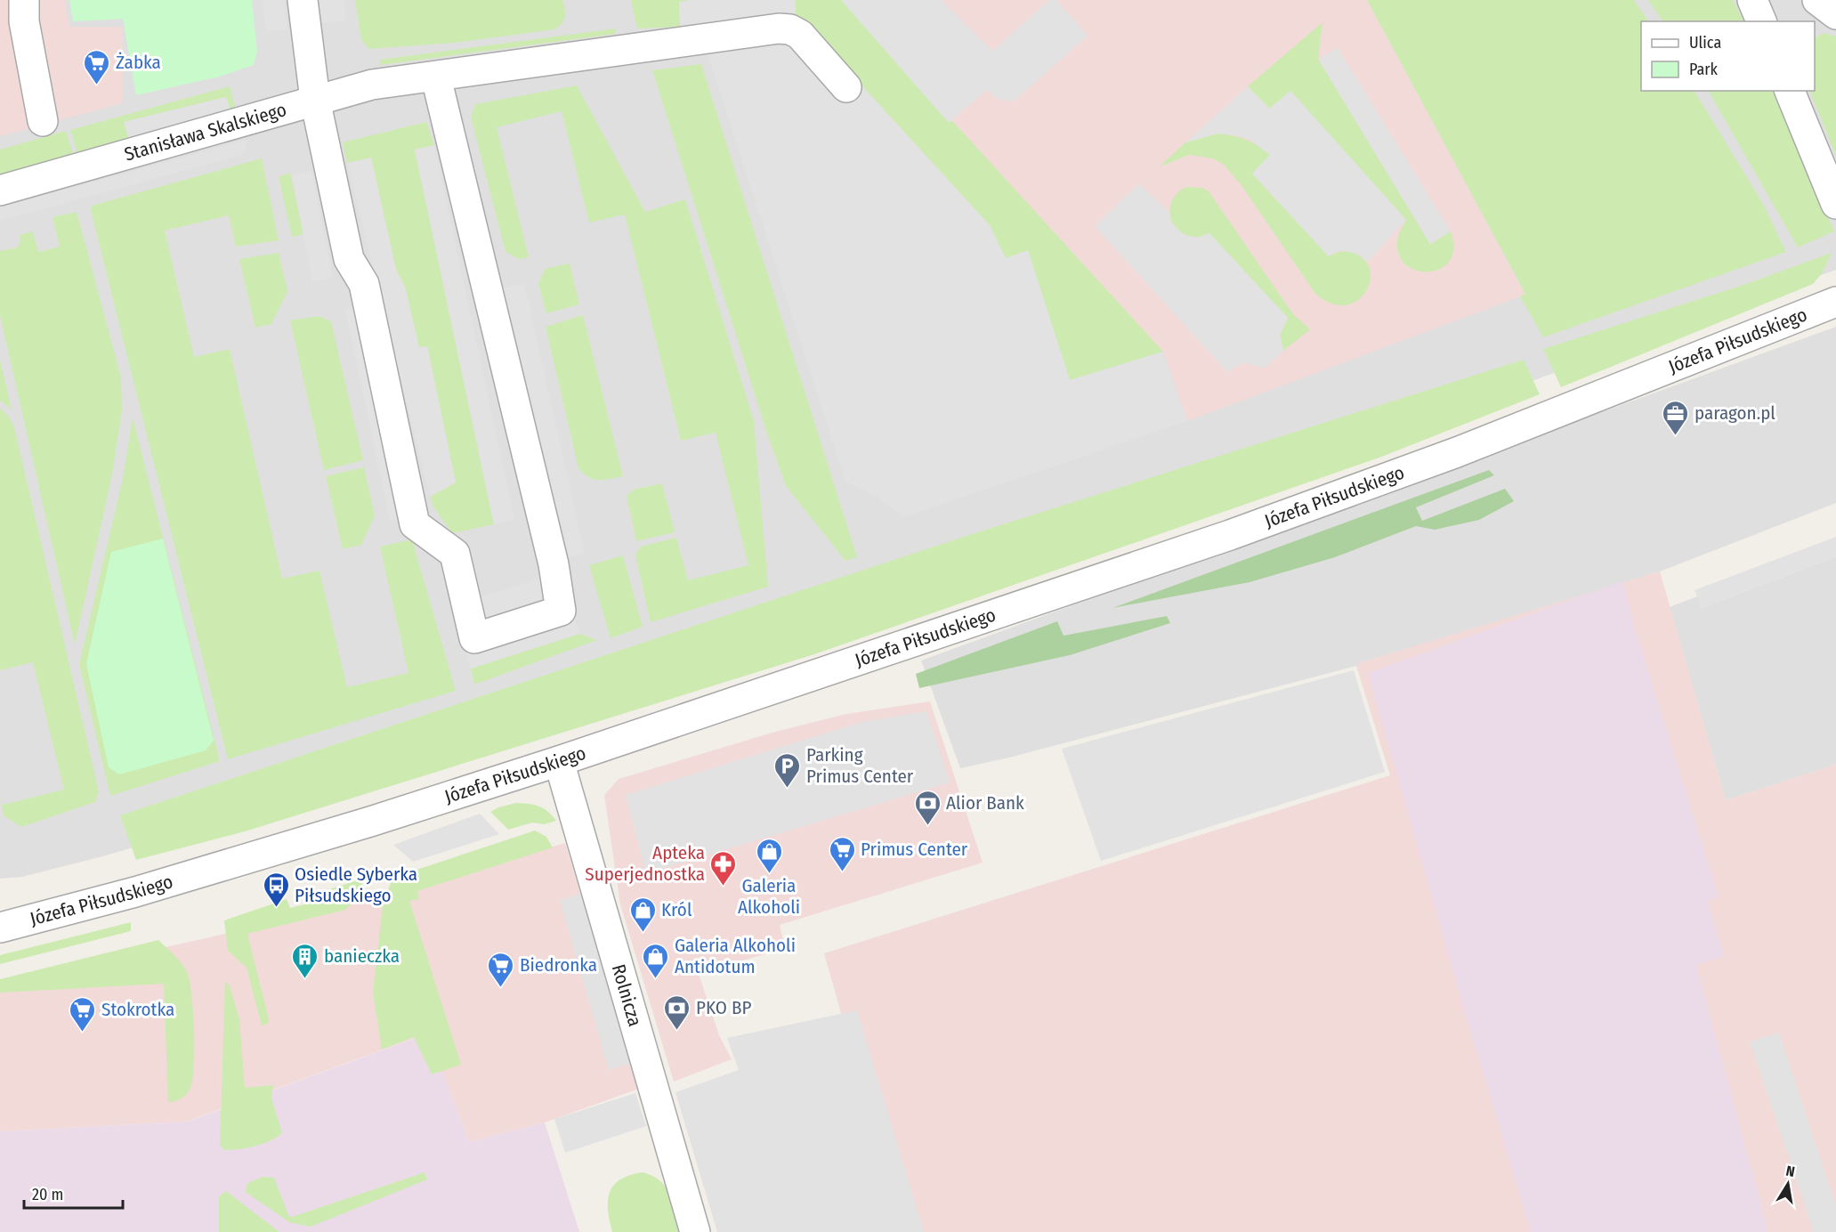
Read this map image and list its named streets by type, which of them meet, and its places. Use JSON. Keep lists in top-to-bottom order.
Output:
{
  "streets": {
    "street": ["Stanisława Skalskiego", "Józefa Piłsudskiego", "Rolnicza"]
  },
  "crossings": [
    ["Józefa Piłsudskiego", "Rolnicza"]
  ],
  "places": {
    "supermarket": [
      "Żabka",
      "Primus Center",
      "Biedronka",
      "Stokrotka"
    ],
    "office": ["paragon.pl"],
    "parking": ["Parking Primus Center"],
    "bank": ["Alior Bank", "PKO BP"],
    "shop": ["Galeria Alkoholi", "Król", "Galeria Alkoholi Antidotum"],
    "pharmacy": ["Apteka Superjednostka"],
    "bus stop": ["Osiedle Syberka Piłsudskiego"],
    "building": ["banieczka"]
  },
  "legend": ["Ulica", "Park"],
  "scale_bar": "20 m",
  "north": "top"
}
